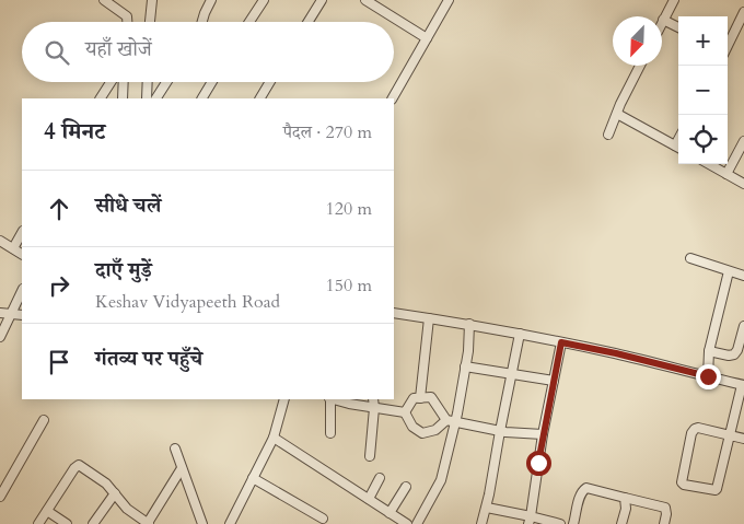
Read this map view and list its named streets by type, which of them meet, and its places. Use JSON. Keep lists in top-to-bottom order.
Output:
{
  "north": "bottom left",
  "page": {
    "map_buttons": ["+", "−"],
    "search": "यहाँ खोजें",
    "heading": ["4 मिनट", "पैदल · 270 m"],
    "list": [
      ["सीधे चलें", "120 m"],
      ["दाएँ मुड़ें", "Keshav Vidyapeeth Road", "150 m"],
      "गंतव्य पर पहुँचे"
    ]
  }
}
